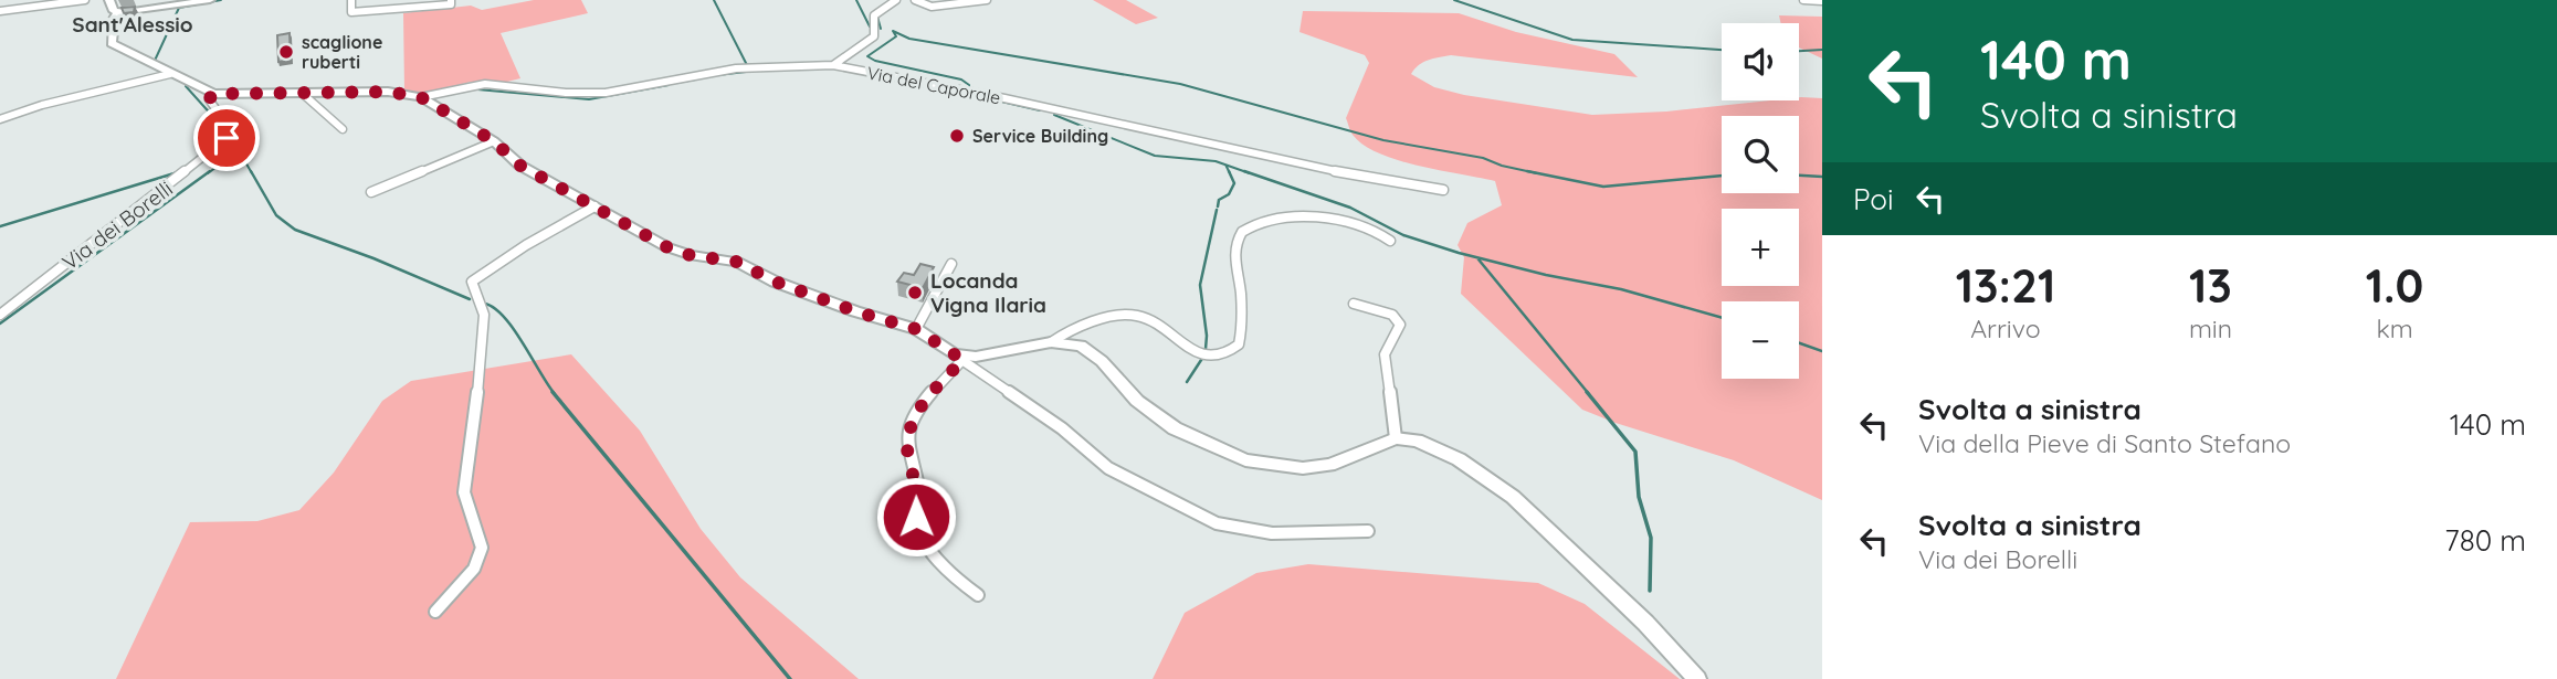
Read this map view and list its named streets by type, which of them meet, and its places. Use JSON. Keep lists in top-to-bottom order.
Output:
{
  "streets": {
    "street": ["Via del Caporale", "Via dei Borelli"]
  },
  "districts": ["Sant'Alessio"],
  "places": ["scaglione ruberti", "Service Building", "Locanda Vigna Ilaria"],
  "page": {
    "turn": ["140 m", "Svolta a sinistra"],
    "map_buttons": ["+", "−"],
    "then": "Poi",
    "eta": [
      "13:21",
      "Arrivo",
      "13",
      "min",
      "1.0",
      "km"
    ],
    "list": [
      {
        "name": "Svolta a sinistra",
        "note": "Via della Pieve di Santo Stefano",
        "value": "140 m"
      },
      {
        "name": "Svolta a sinistra",
        "note": "Via dei Borelli",
        "value": "780 m"
      }
    ]
  }
}
